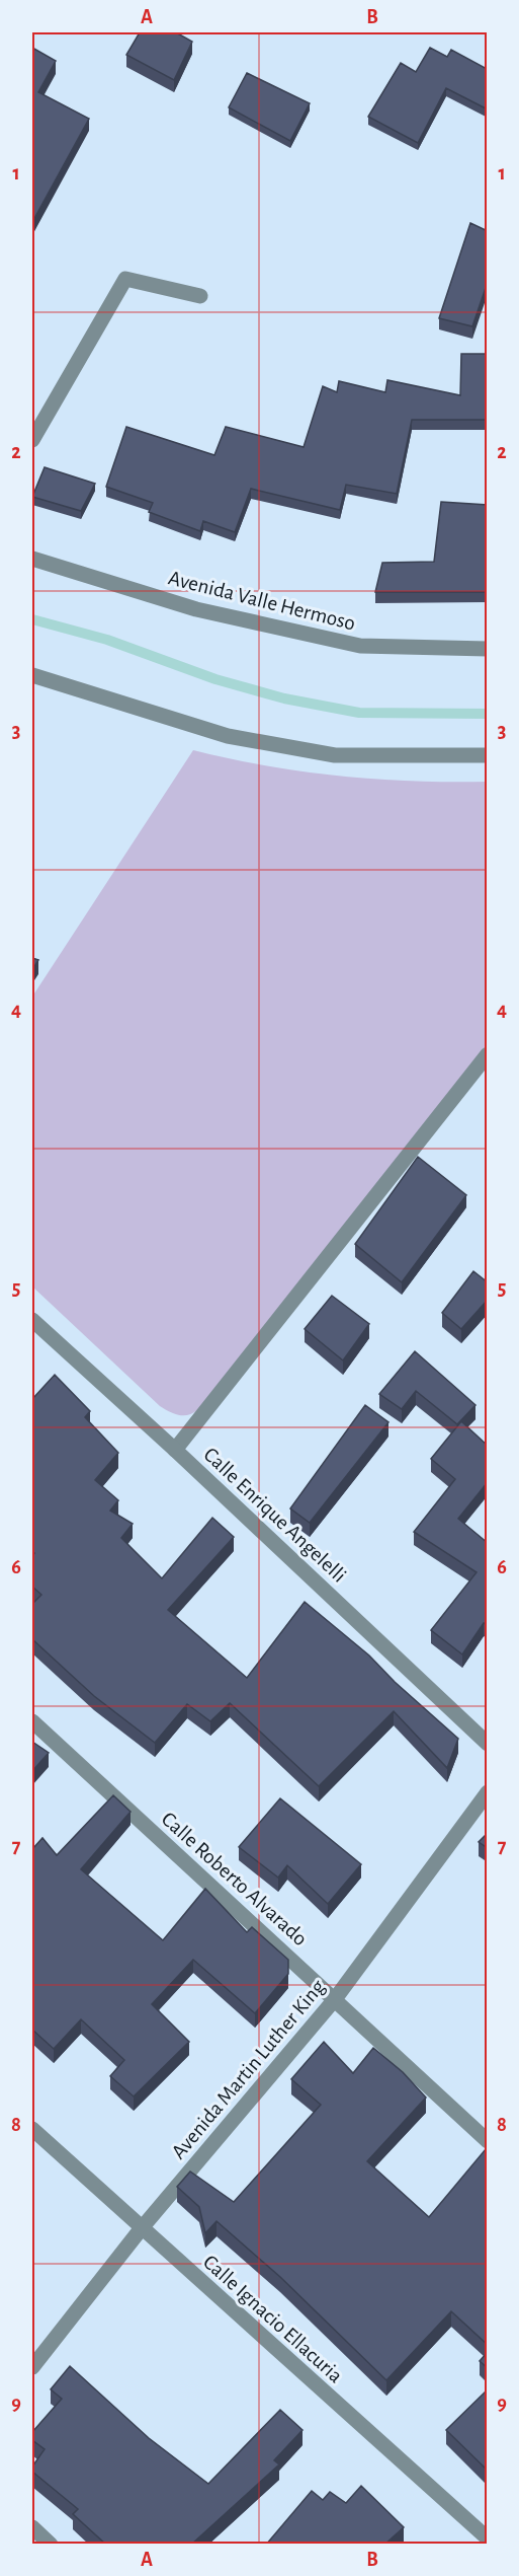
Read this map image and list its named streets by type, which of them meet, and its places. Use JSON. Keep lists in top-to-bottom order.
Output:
{
  "streets": {
    "street": [
      "Avenida Valle Hermoso",
      "Calle Enrique Angelelli",
      "Calle Roberto Alvarado",
      "Avenida Martin Luther King",
      "Calle Ignacio Ellacuria"
    ]
  },
  "crossings": [
    ["Calle Roberto Alvarado", "Avenida Martin Luther King"],
    ["Avenida Martin Luther King", "Calle Ignacio Ellacuria"]
  ],
  "grid": {
    "columns": ["A", "B"],
    "rows": [
      "1",
      "2",
      "3",
      "4",
      "5",
      "6",
      "7",
      "8",
      "9"
    ]
  }
}
